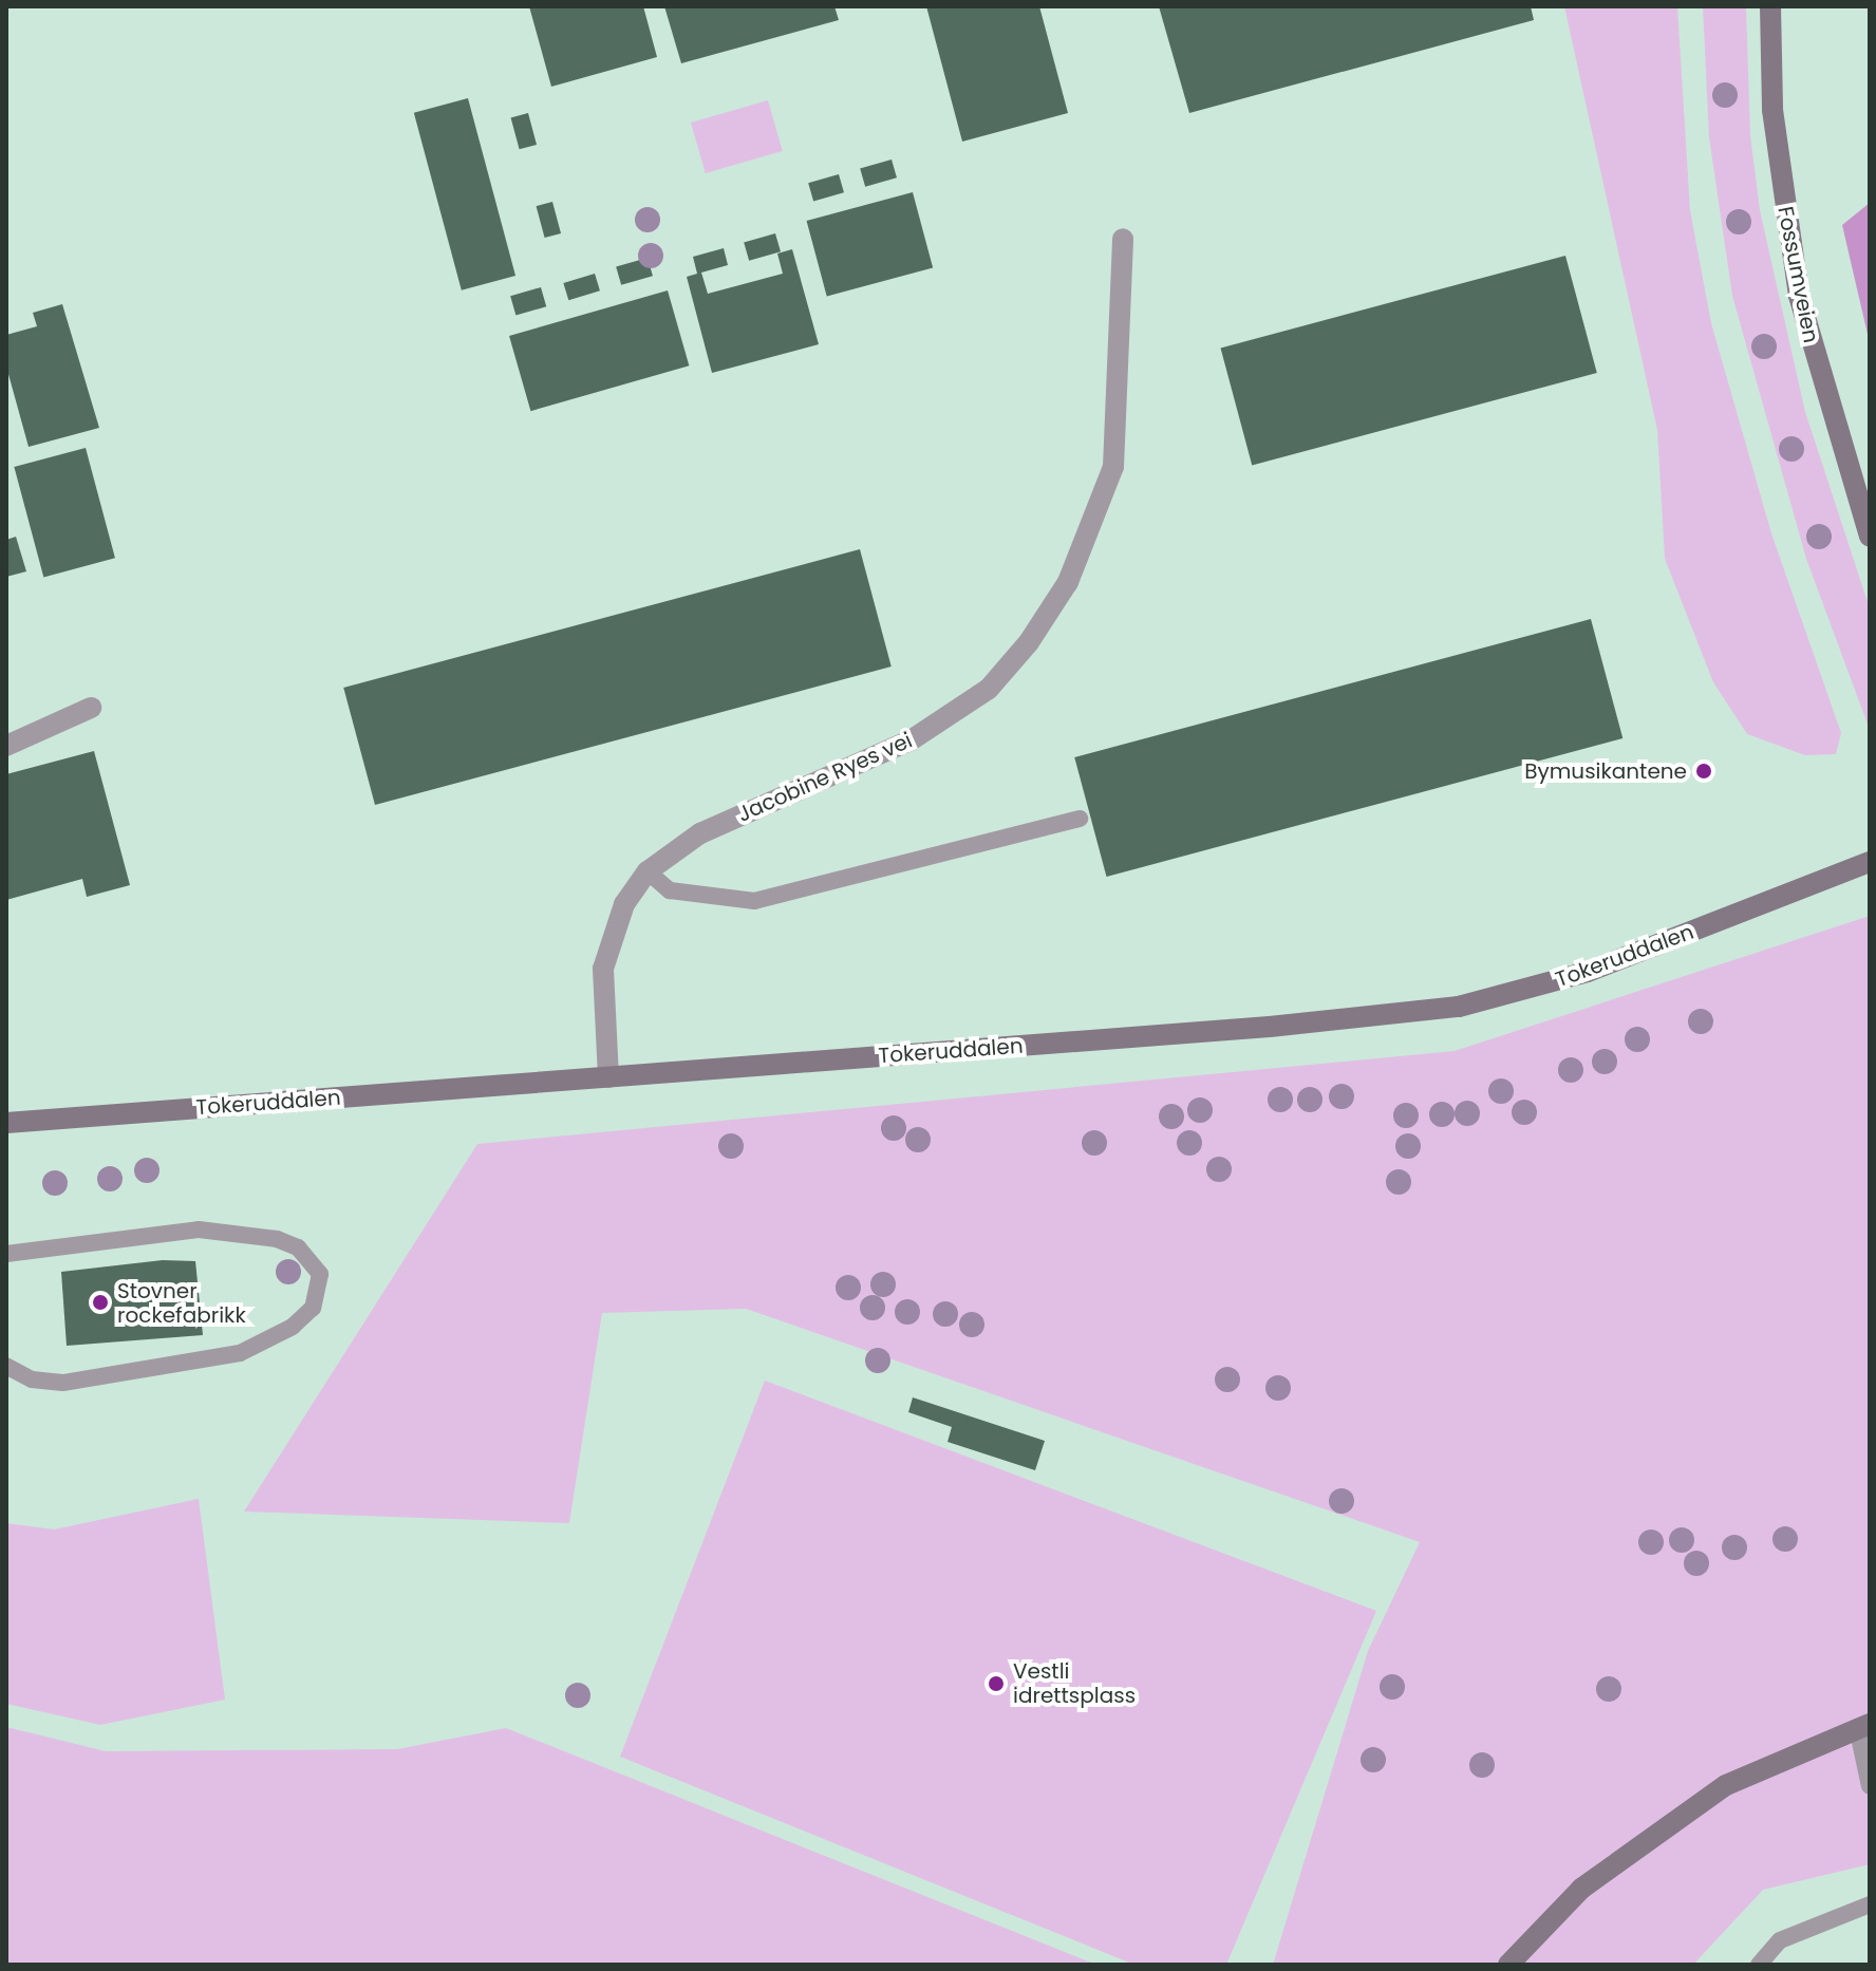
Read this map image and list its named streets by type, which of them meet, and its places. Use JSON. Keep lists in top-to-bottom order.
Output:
{
  "streets": {
    "street": ["Fossumveien", "Jacobine Ryes vei", "Tokeruddalen"]
  },
  "crossings": [
    ["Jacobine Ryes vei", "Tokeruddalen"]
  ],
  "places": ["Bymusikantene", "Stovner rockefabrikk", "Vestli idrettsplass"]
}
